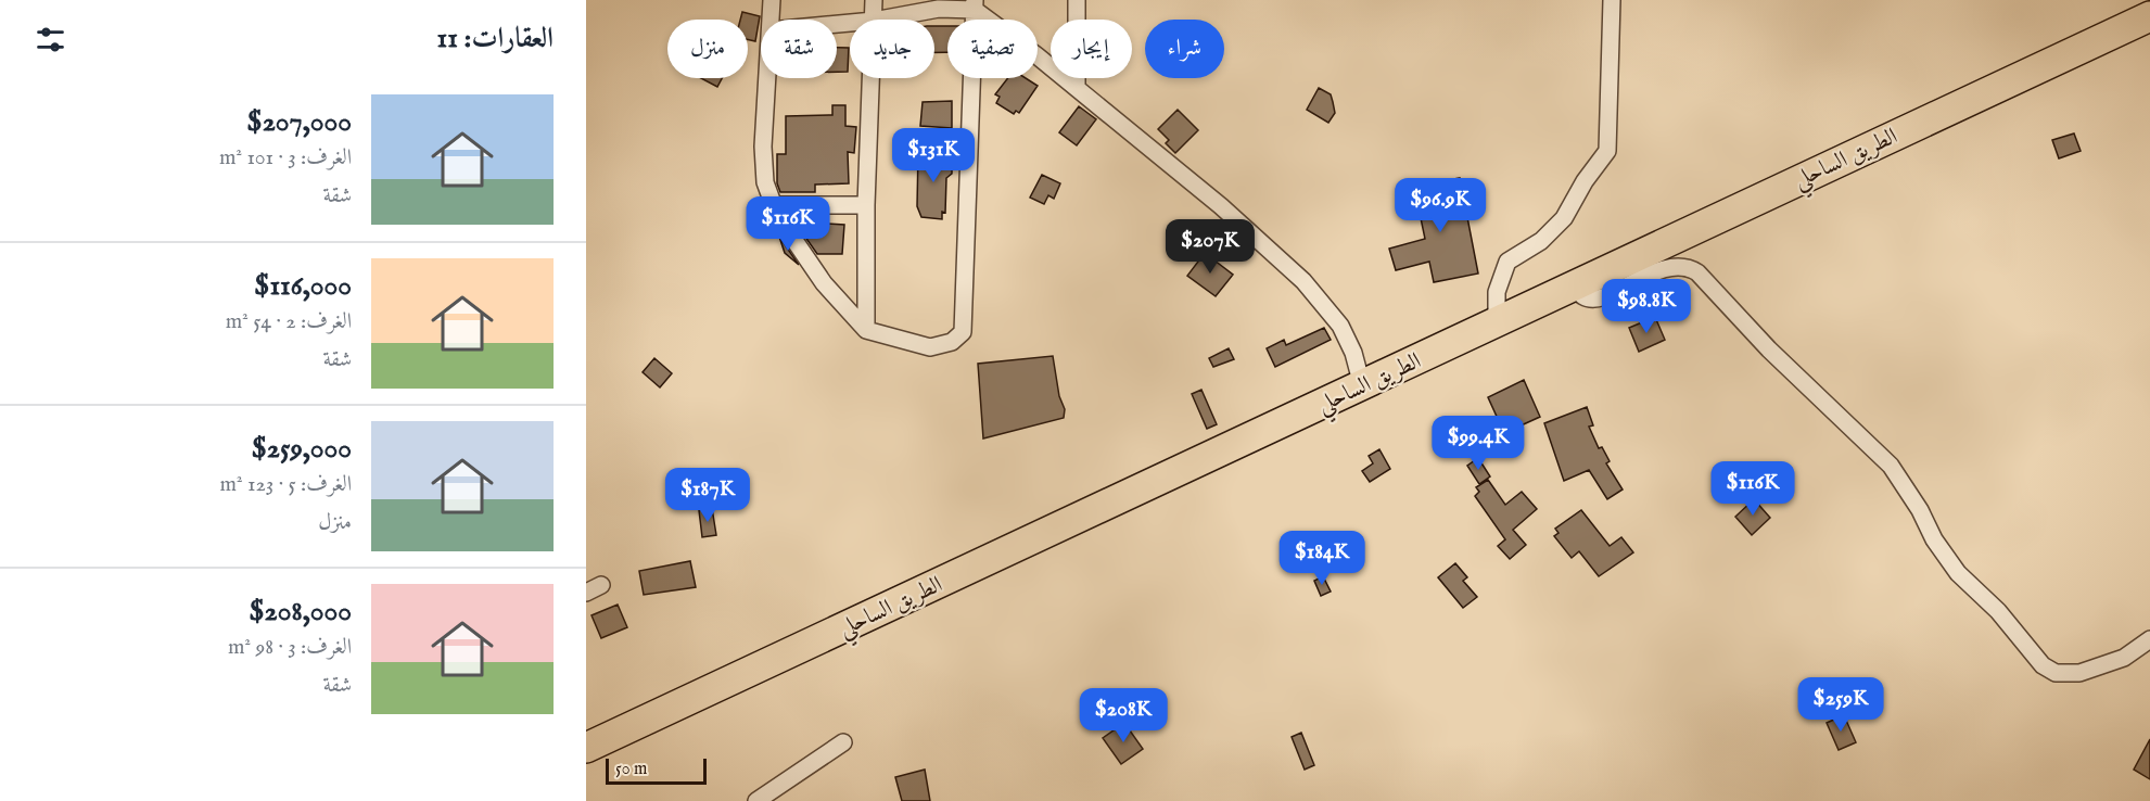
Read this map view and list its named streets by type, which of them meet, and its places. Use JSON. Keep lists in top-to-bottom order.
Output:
{
  "streets": {
    "highway": ["الطريق الساحلي"]
  },
  "scale_bar": "50 m",
  "page": {
    "heading": "العقارات: 11",
    "chip": [
      "شراء",
      "إيجار",
      "تصفية",
      "جديد",
      "شقة",
      "منزل"
    ],
    "list": [
      {
        "name": "$207,000",
        "note": "الغرف: 3 · 101 m² · شقة"
      },
      {
        "name": "$116,000",
        "note": "الغرف: 2 · 54 m² · شقة"
      },
      {
        "name": "$259,000",
        "note": "الغرف: 5 · 123 m² · منزل"
      },
      {
        "name": "$208,000",
        "note": "الغرف: 3 · 98 m² · شقة"
      }
    ],
    "price": [
      "$131K",
      "$96.9K",
      "$116K",
      "$207K",
      "$98.8K",
      "$99.4K",
      "$116K",
      "$187K",
      "$184K",
      "$259K",
      "$208K"
    ],
    "scale": "50 m"
  }
}
